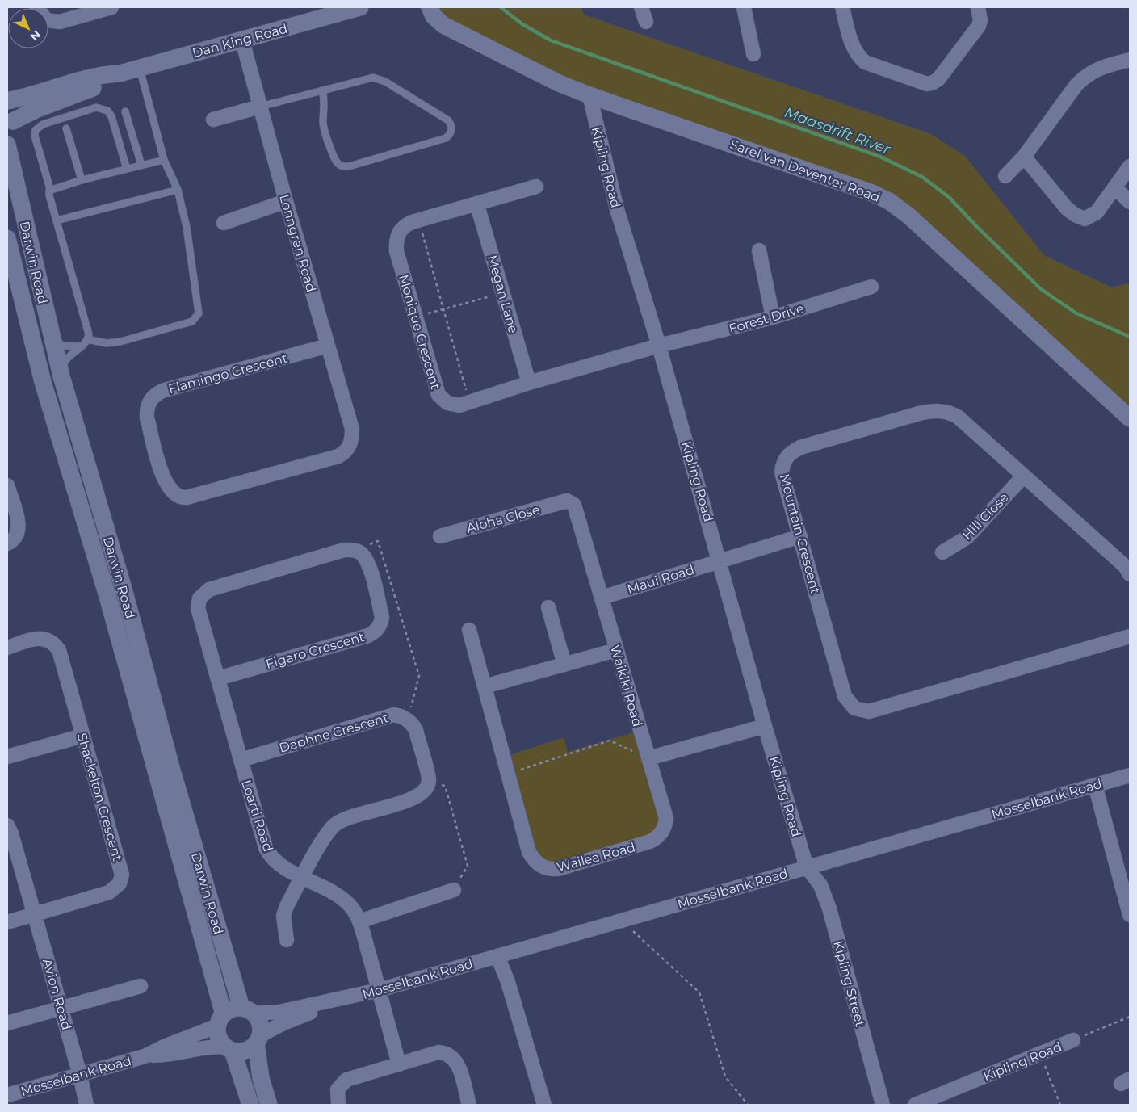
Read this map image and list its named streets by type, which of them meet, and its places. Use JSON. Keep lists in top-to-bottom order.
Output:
{
  "streets": {
    "street": [
      "Dan King Road",
      "Kipling Road",
      "Sarel van Deventer Road",
      "Lonngren Road",
      "Darwin Road",
      "Megan Lane",
      "Forest Drive",
      "Monique Crescent",
      "Flamingo Crescent",
      "Hill Close",
      "Aloha Close",
      "Mountain Crescent",
      "Maui Road",
      "Figaro Crescent",
      "Waikiki Road",
      "Daphne Crescent",
      "Shackelton Crescent",
      "Mosselbank Road",
      "Loarti Road",
      "Wailea Road",
      "Kipling Street",
      "Avion Road"
    ]
  },
  "crossings": [
    ["Dan King Road", "Lonngren Road"],
    ["Kipling Road", "Sarel van Deventer Road"],
    ["Kipling Road", "Forest Drive"],
    ["Kipling Road", "Monique Crescent"],
    ["Kipling Road", "Maui Road"],
    ["Kipling Road", "Mosselbank Road"],
    ["Kipling Road", "Kipling Street"],
    ["Lonngren Road", "Flamingo Crescent"],
    ["Darwin Road", "Mosselbank Road"],
    ["Megan Lane", "Monique Crescent"],
    ["Forest Drive", "Monique Crescent"],
    ["Hill Close", "Mountain Crescent"],
    ["Aloha Close", "Waikiki Road"],
    ["Mountain Crescent", "Maui Road"],
    ["Maui Road", "Waikiki Road"],
    ["Figaro Crescent", "Loarti Road"],
    ["Waikiki Road", "Wailea Road"],
    ["Daphne Crescent", "Loarti Road"],
    ["Shackelton Crescent", "Avion Road"],
    ["Mosselbank Road", "Loarti Road"],
    ["Mosselbank Road", "Kipling Street"],
    ["Mosselbank Road", "Avion Road"]
  ],
  "water": ["Maasdrift River"],
  "north": "bottom right"
}
